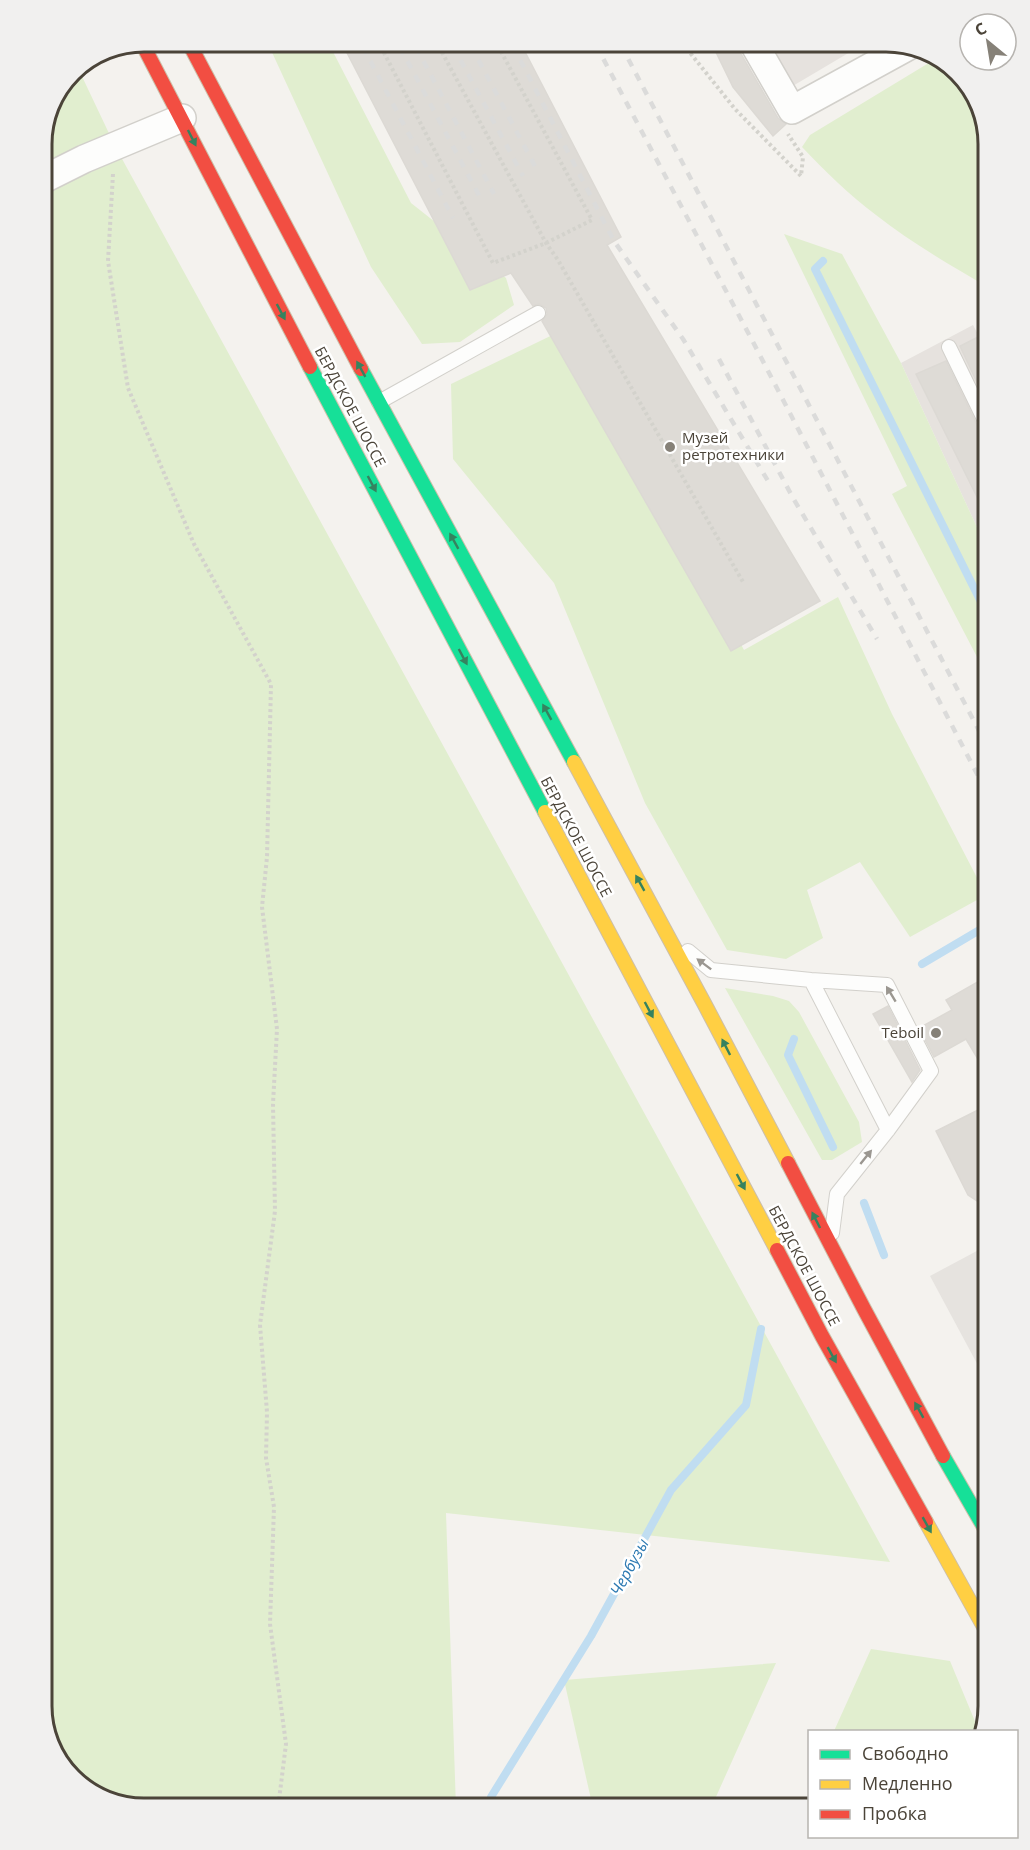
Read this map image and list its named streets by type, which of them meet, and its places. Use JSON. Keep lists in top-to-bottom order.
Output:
{
  "streets": {
    "highway": ["БЕРДСКОЕ ШОССЕ"]
  },
  "water": ["Чербузы"],
  "places": ["Музей ретротехники", "Teboil"],
  "legend": ["Свободно", "Медленно", "Пробка"],
  "north": "top left"
}
